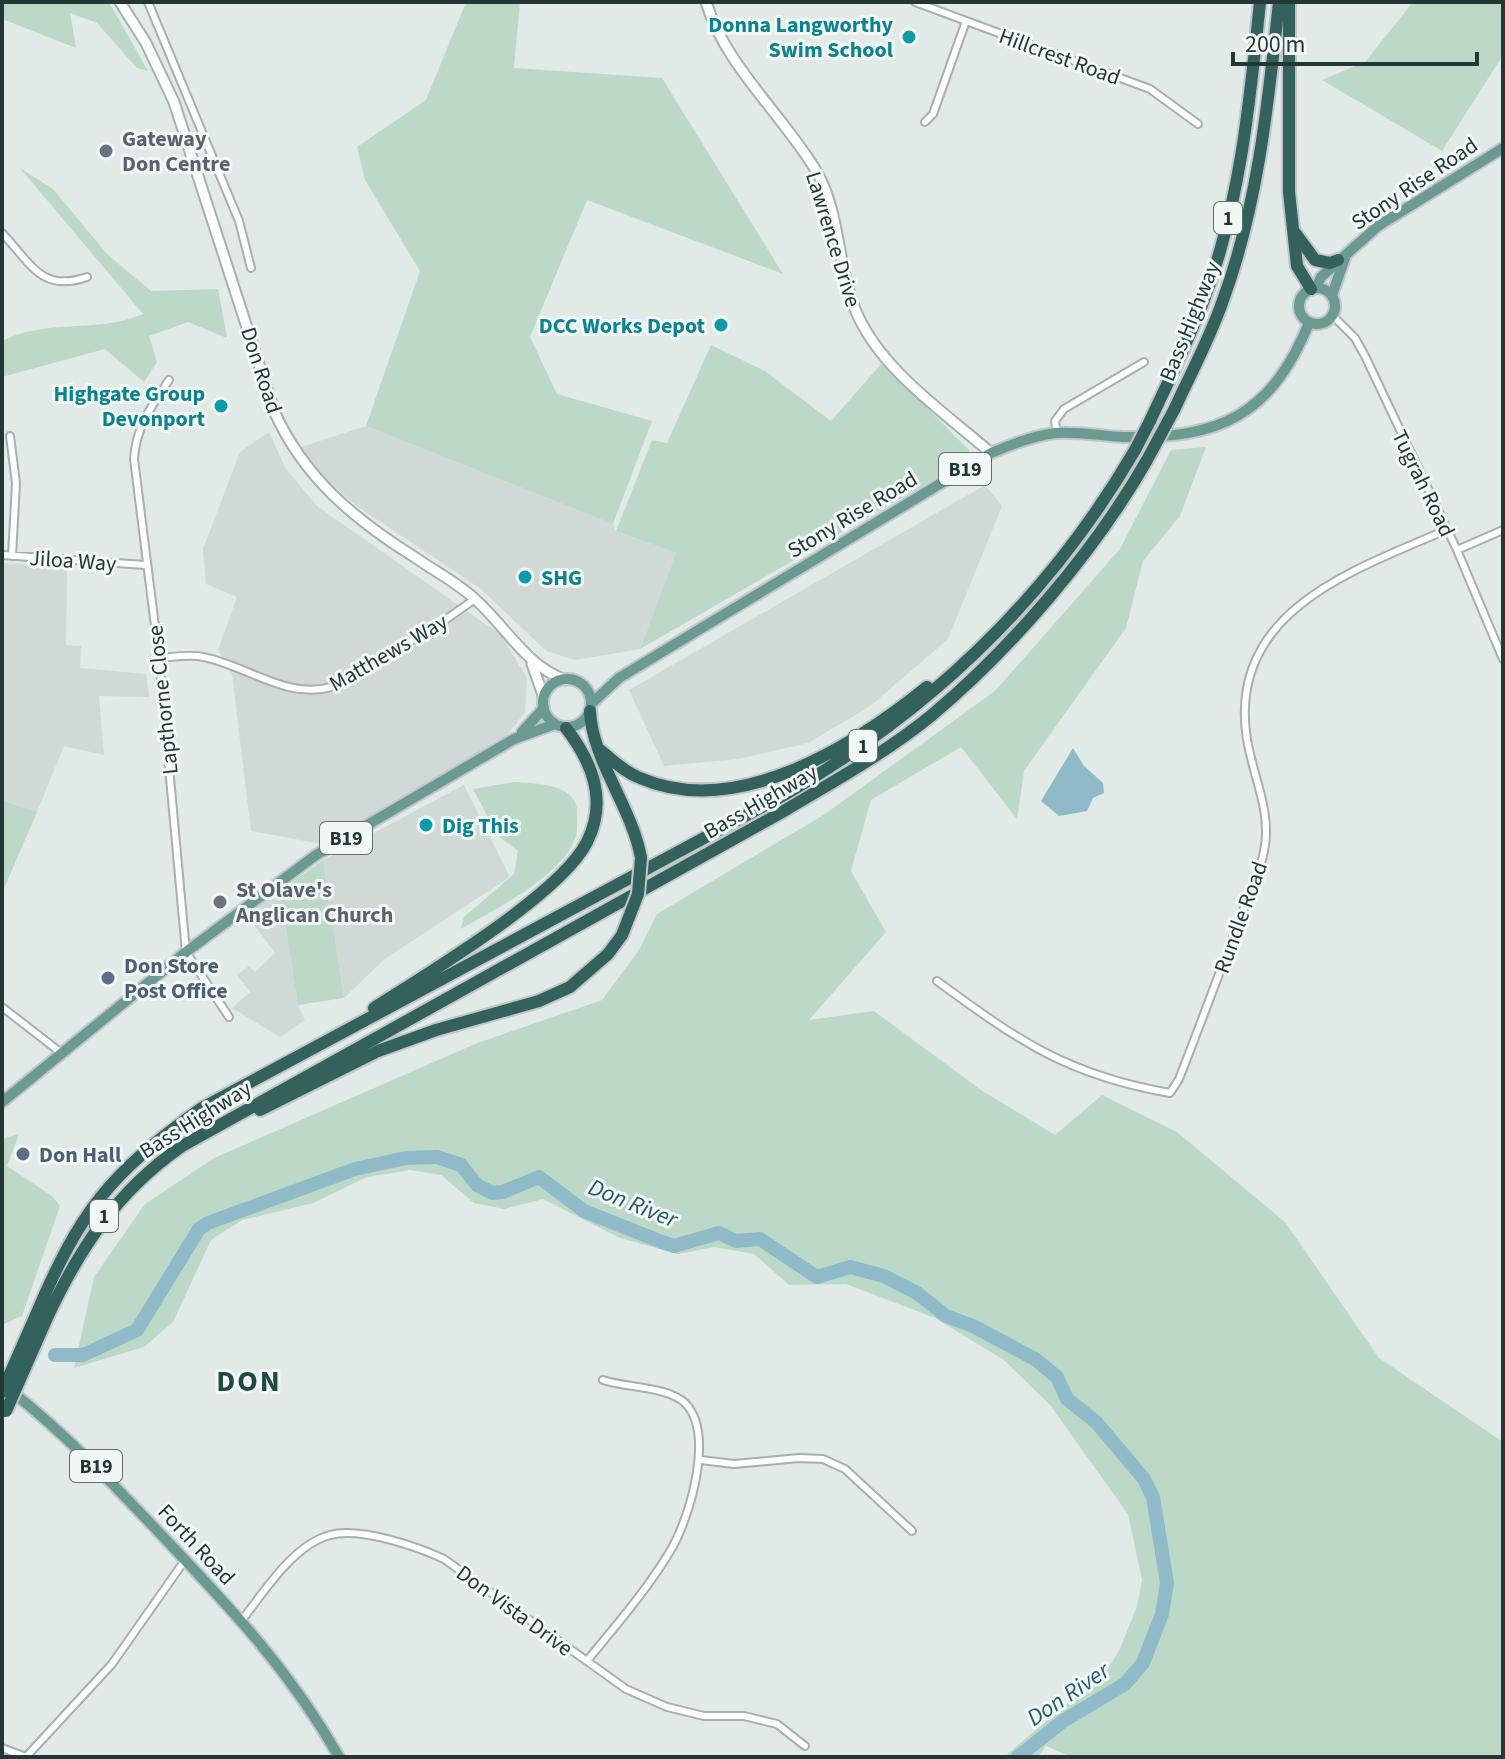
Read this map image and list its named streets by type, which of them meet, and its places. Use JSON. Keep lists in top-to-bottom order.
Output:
{
  "streets": {
    "highway": ["1", "Bass Highway"],
    "main road": [
      "Stony Rise Road",
      "Lawrence Drive",
      "Don Road",
      "B19",
      "Forth Road"
    ],
    "street": [
      "Hillcrest Road",
      "Tugrah Road",
      "Jiloa Way",
      "Matthews Way",
      "Lapthorne Close",
      "Rundle Road",
      "Don Vista Drive"
    ]
  },
  "crossings": [
    ["Stony Rise Road", "Lawrence Drive"],
    ["Stony Rise Road", "Don Road"],
    ["Stony Rise Road", "B19"],
    ["Stony Rise Road", "Tugrah Road"],
    ["Don Road", "B19"],
    ["Don Road", "Matthews Way"],
    ["B19", "Tugrah Road"],
    ["B19", "Lapthorne Close"],
    ["Tugrah Road", "Rundle Road"],
    ["Jiloa Way", "Lapthorne Close"],
    ["Matthews Way", "Lapthorne Close"],
    ["Forth Road", "Don Vista Drive"]
  ],
  "districts": ["DON"],
  "water": ["Don River"],
  "places": [
    "Donna Langworthy Swim School",
    "Gateway Don Centre",
    "DCC Works Depot",
    "Highgate Group Devonport",
    "SHG",
    "Dig This",
    "St Olave's Anglican Church",
    "Don Store Post Office",
    "Don Hall"
  ],
  "scale_bar": "200 m"
}
